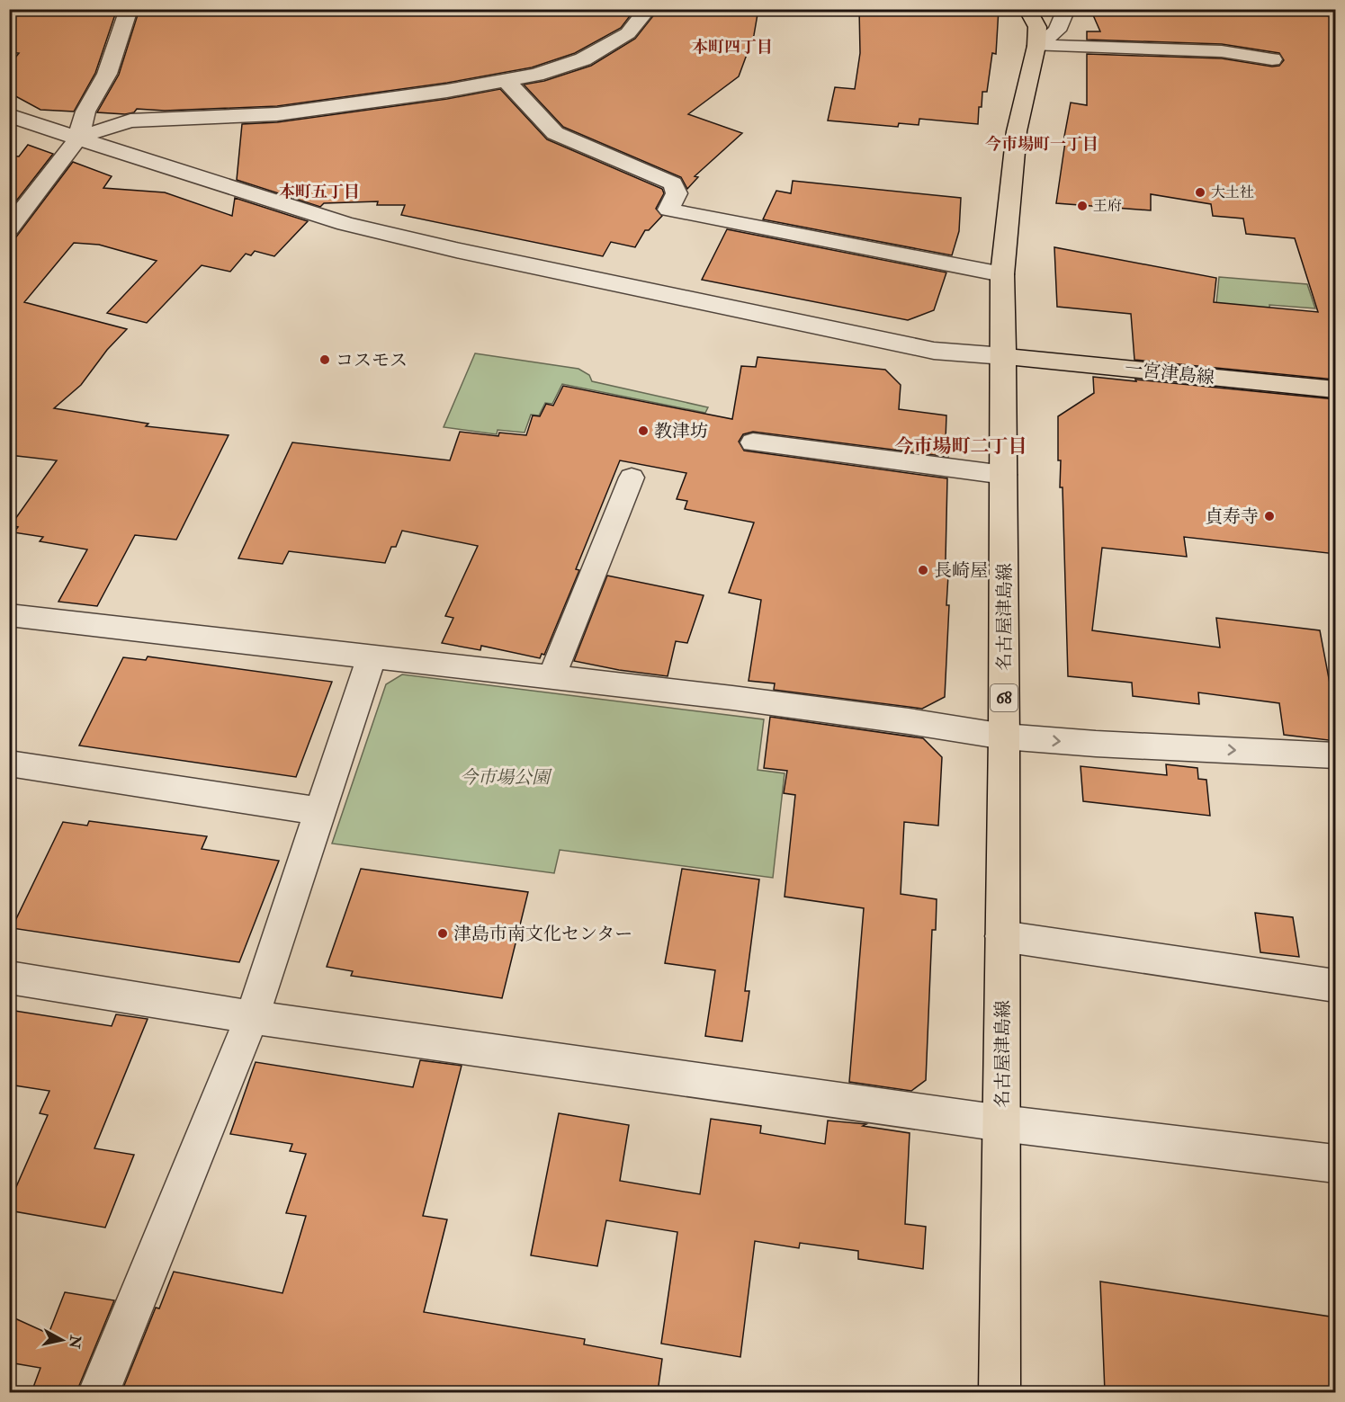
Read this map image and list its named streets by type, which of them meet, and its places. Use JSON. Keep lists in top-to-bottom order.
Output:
{
  "streets": {
    "main road": ["一宮津島線", "名古屋津島線", "68"]
  },
  "crossings": [
    ["一宮津島線", "名古屋津島線"]
  ],
  "districts": [
    "本町四丁目",
    "今市場町一丁目",
    "本町五丁目",
    "今市場町二丁目"
  ],
  "parks": ["今市場公園"],
  "places": [
    "大土社",
    "王府",
    "コスモス",
    "教津坊",
    "貞寿寺",
    "長崎屋",
    "津島市南文化センター"
  ],
  "north": "right"
}
